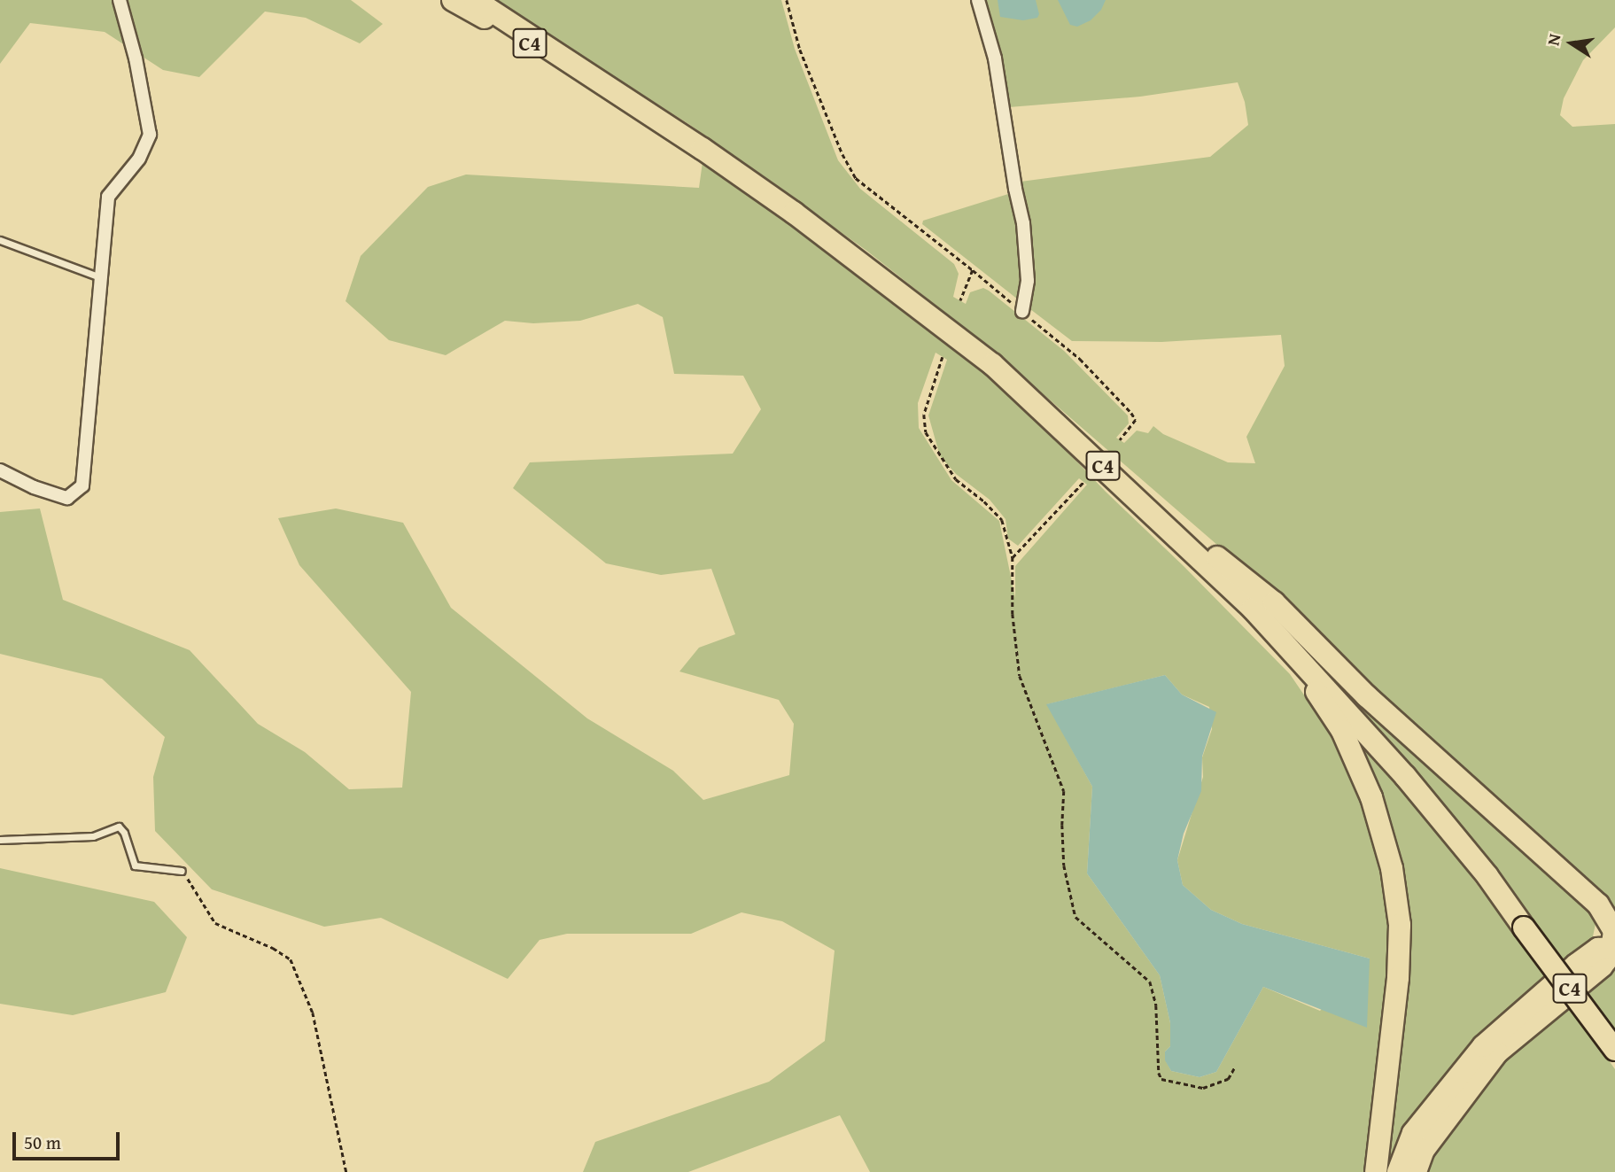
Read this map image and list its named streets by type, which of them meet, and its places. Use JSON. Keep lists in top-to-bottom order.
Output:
{
  "streets": {
    "highway": ["C4"]
  },
  "scale_bar": "50 m",
  "north": "left"
}
